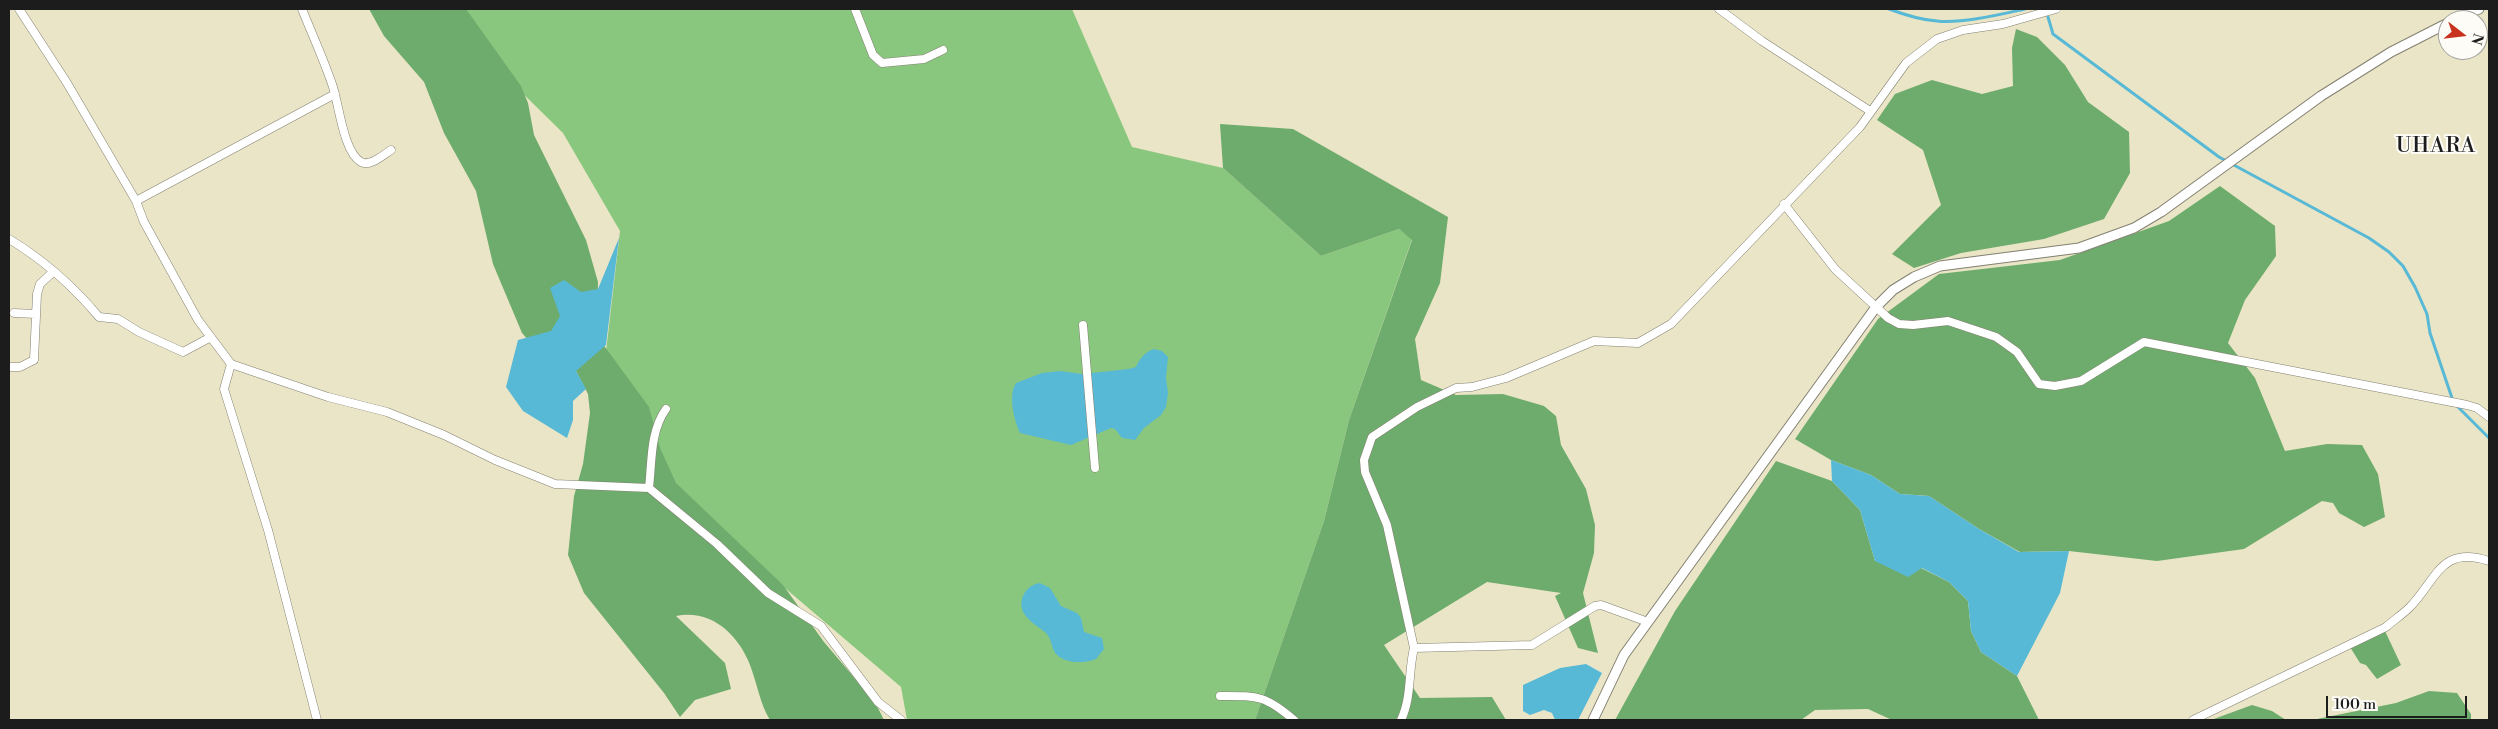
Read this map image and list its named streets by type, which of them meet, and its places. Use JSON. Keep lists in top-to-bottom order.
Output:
{
  "districts": ["UHARA"],
  "scale_bar": "100 m",
  "north": "right"
}
